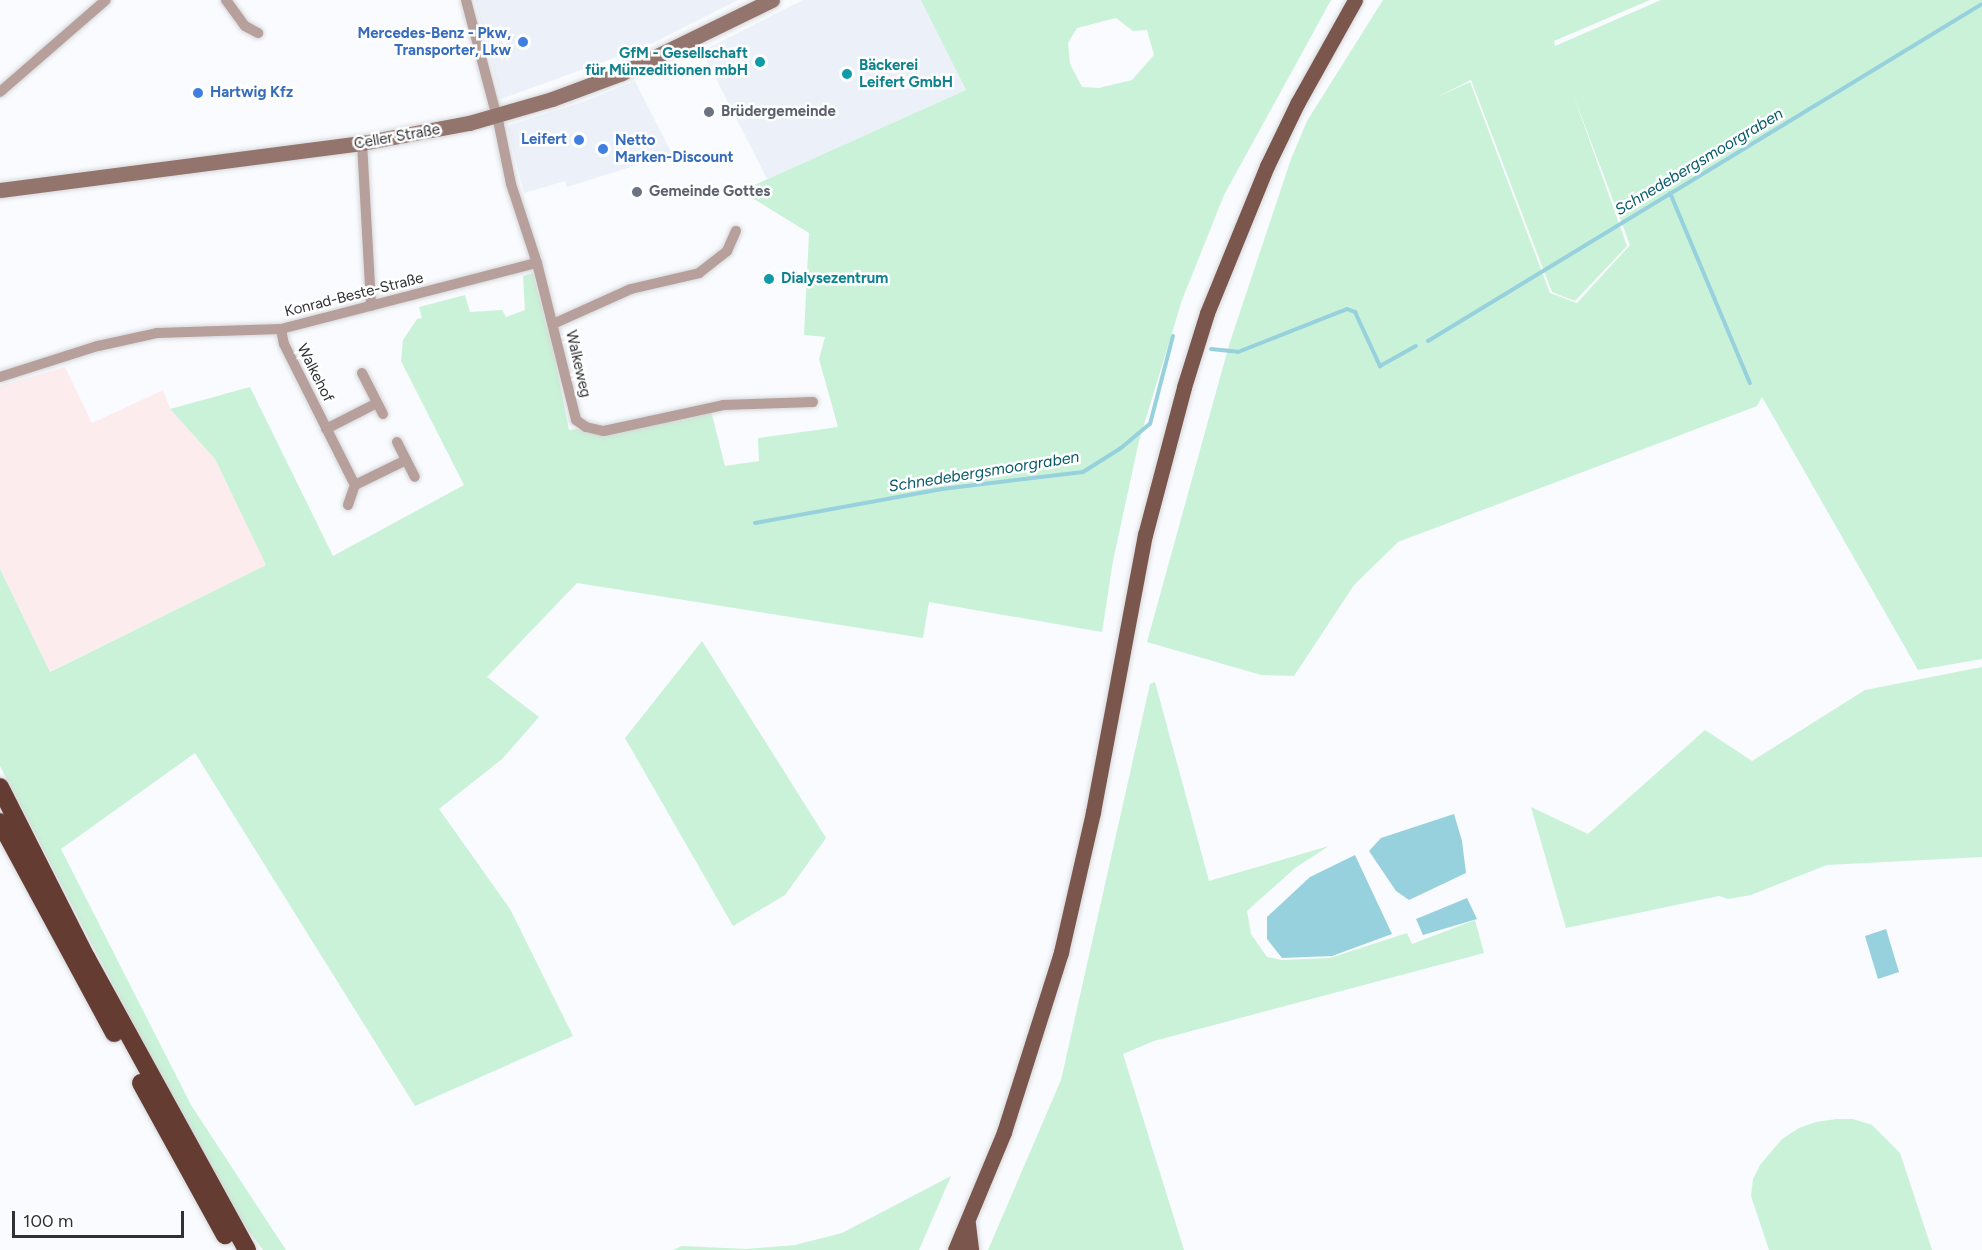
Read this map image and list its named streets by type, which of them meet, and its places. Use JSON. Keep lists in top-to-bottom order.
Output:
{
  "streets": {
    "street": [
      "Celler Straße",
      "Konrad-Beste-Straße",
      "Walkeweg",
      "Walkehof"
    ]
  },
  "crossings": [
    ["Celler Straße", "Walkeweg"],
    ["Konrad-Beste-Straße", "Walkeweg"],
    ["Konrad-Beste-Straße", "Walkehof"]
  ],
  "water": ["Schnedebergsmoorgraben"],
  "places": [
    "Mercedes-Benz - Pkw, Transporter, Lkw",
    "GfM - Gesellschaft für Münzeditionen mbH",
    "Bäckerei Leifert GmbH",
    "Hartwig Kfz",
    "Brüdergemeinde",
    "Leifert",
    "Netto Marken-Discount",
    "Gemeinde Gottes",
    "Dialysezentrum"
  ],
  "scale_bar": "100 m"
}
